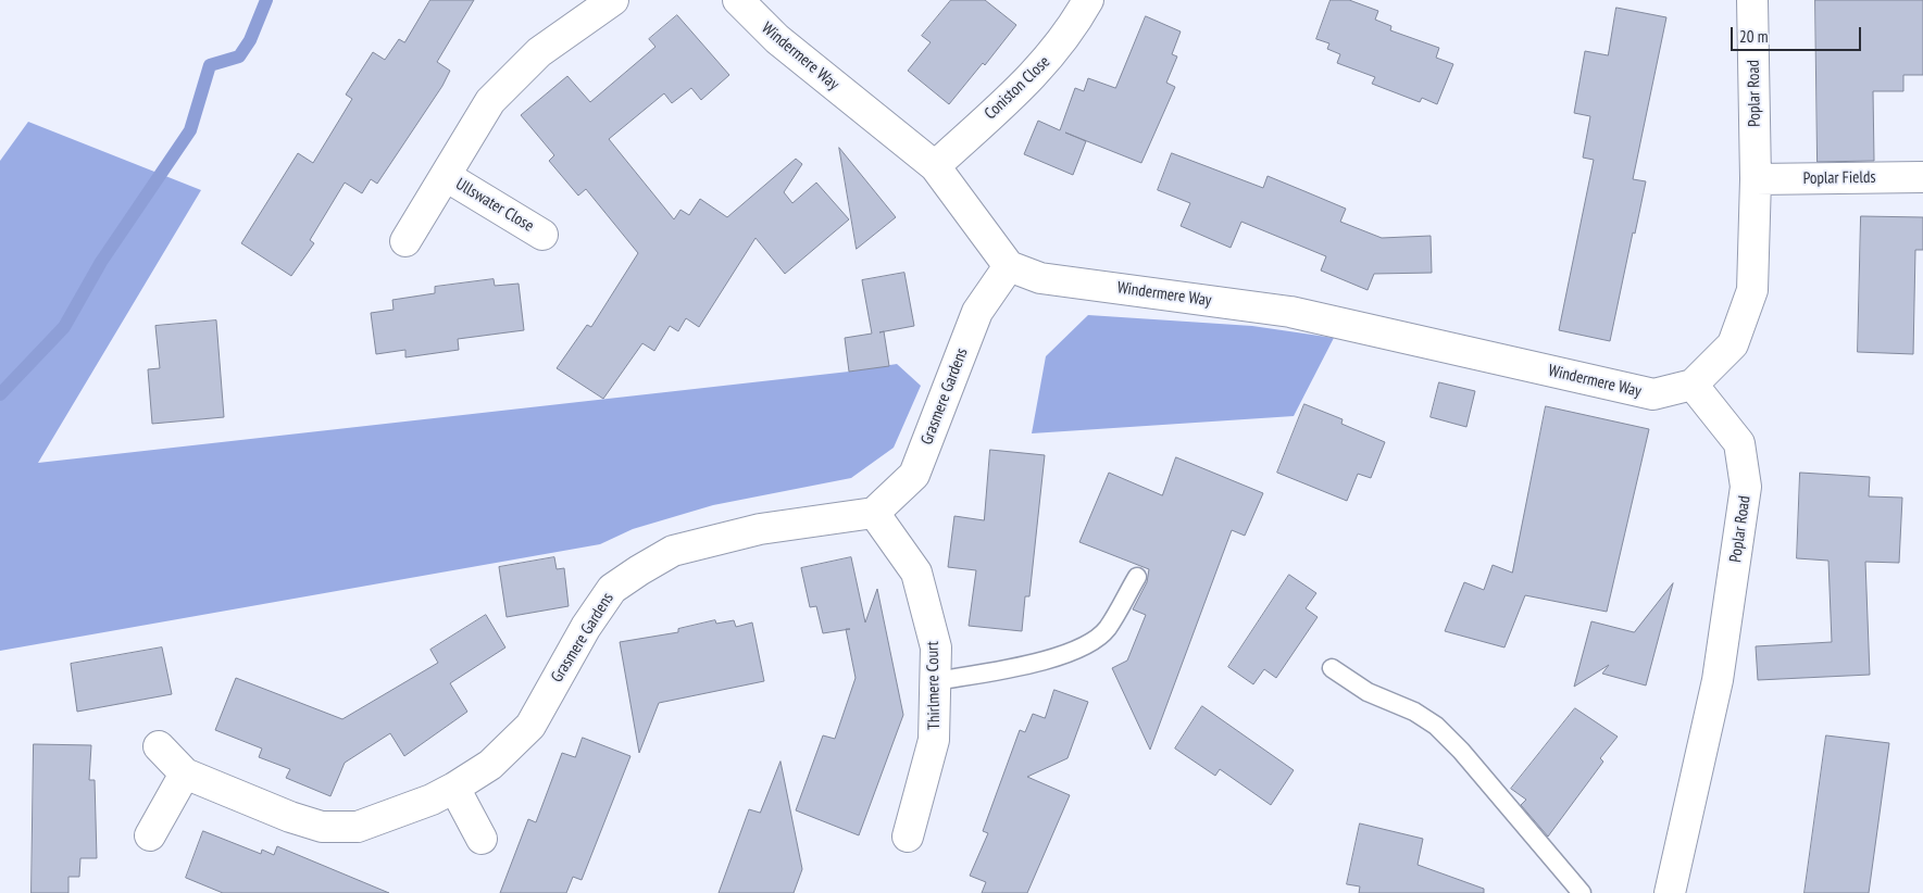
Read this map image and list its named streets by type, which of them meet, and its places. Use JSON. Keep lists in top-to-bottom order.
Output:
{
  "streets": {
    "street": [
      "Windermere Way",
      "Coniston Close",
      "Poplar Road",
      "Poplar Fields",
      "Ullswater Close",
      "Grasmere Gardens",
      "Thirlmere Court"
    ]
  },
  "crossings": [
    ["Windermere Way", "Coniston Close"],
    ["Windermere Way", "Poplar Road"],
    ["Windermere Way", "Grasmere Gardens"],
    ["Poplar Road", "Poplar Fields"],
    ["Grasmere Gardens", "Thirlmere Court"]
  ],
  "scale_bar": "20 m"
}
